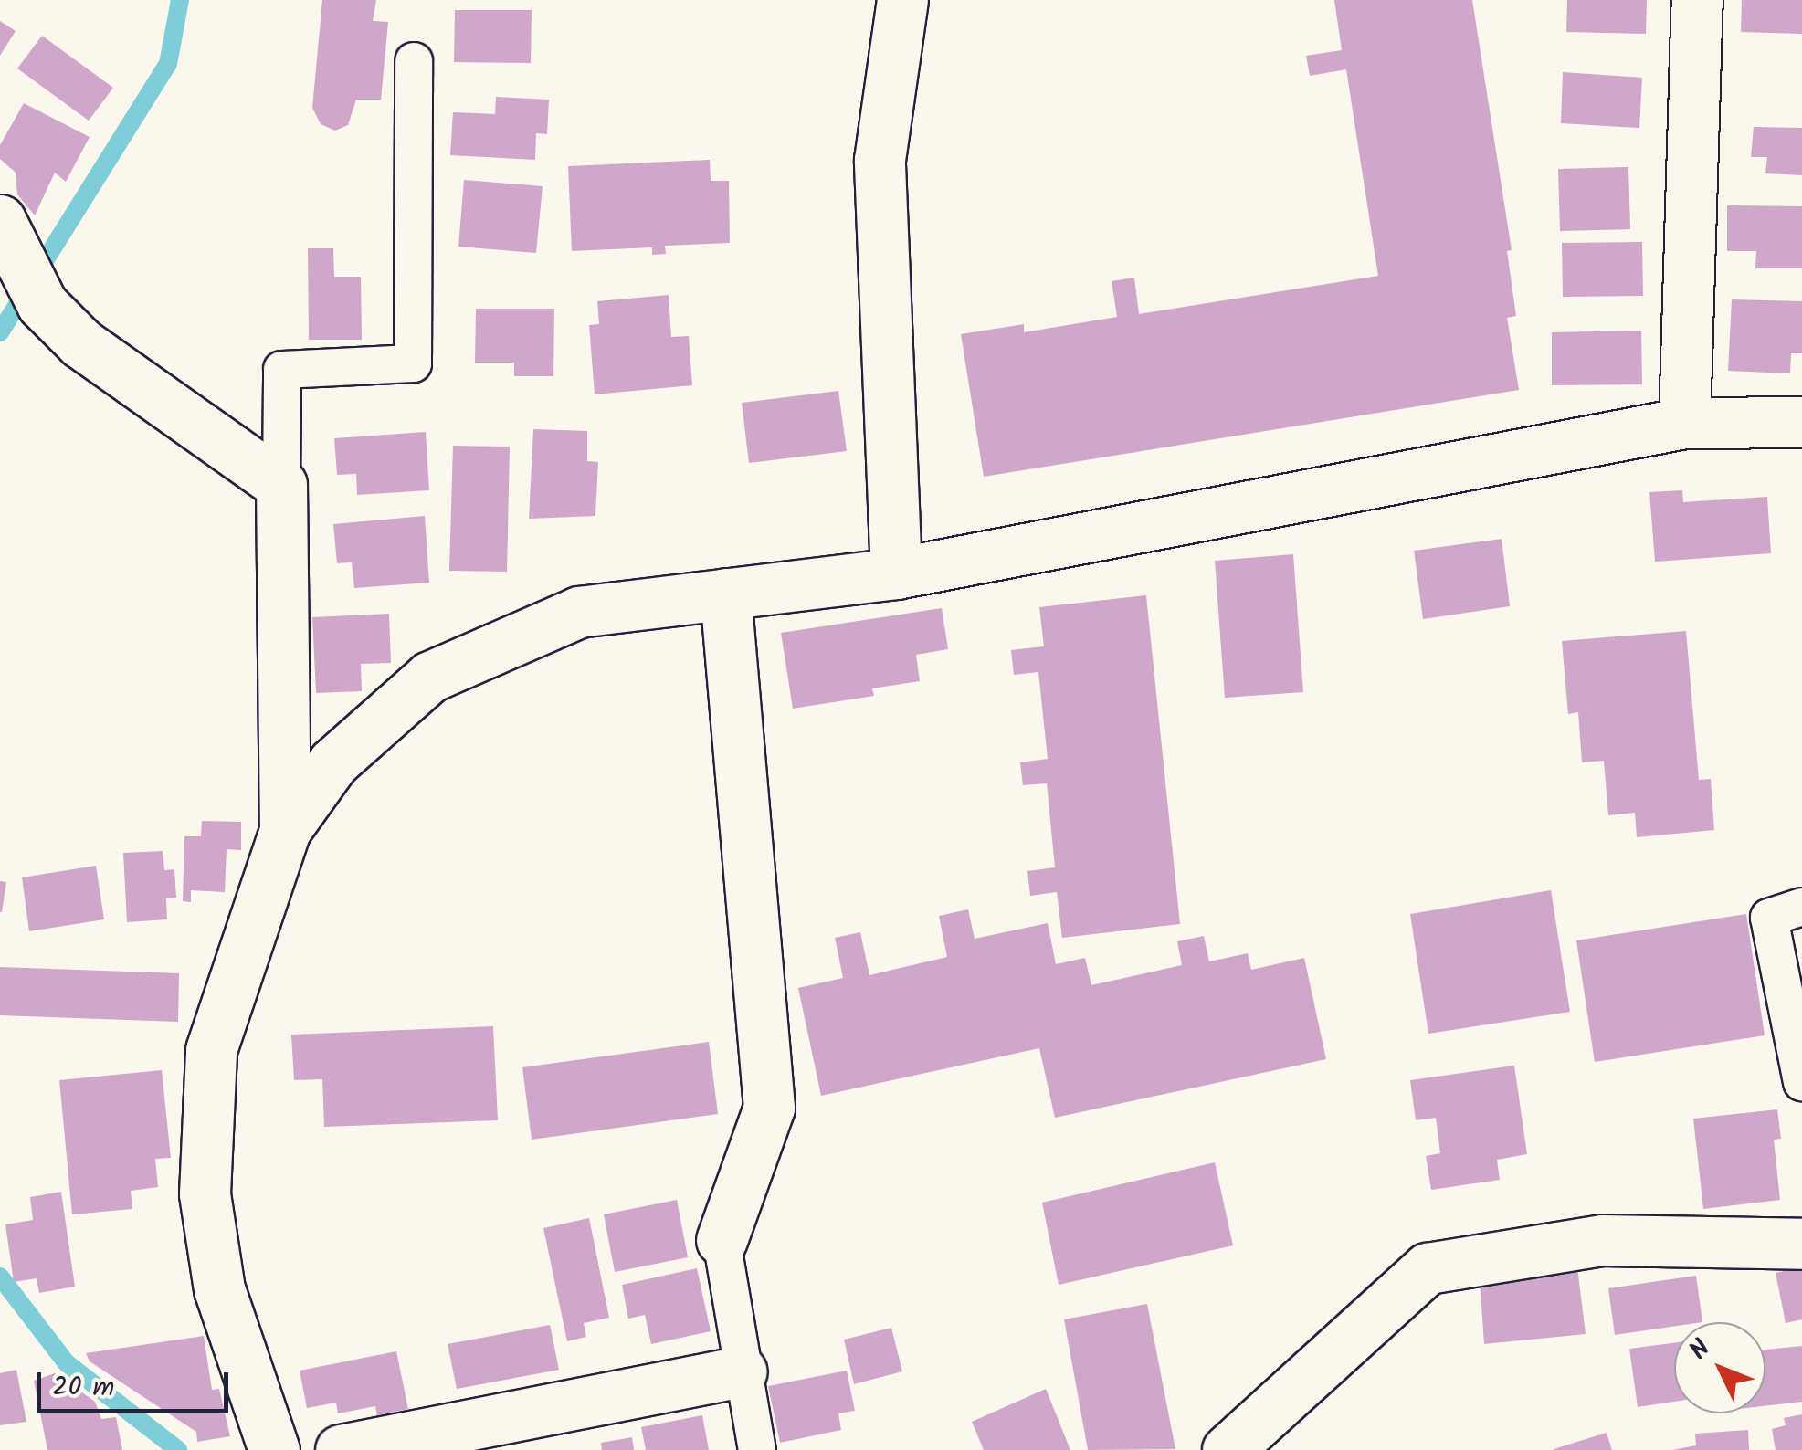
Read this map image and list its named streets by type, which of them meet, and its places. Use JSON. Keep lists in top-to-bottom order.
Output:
{
  "scale_bar": "20 m",
  "north": "top left"
}
